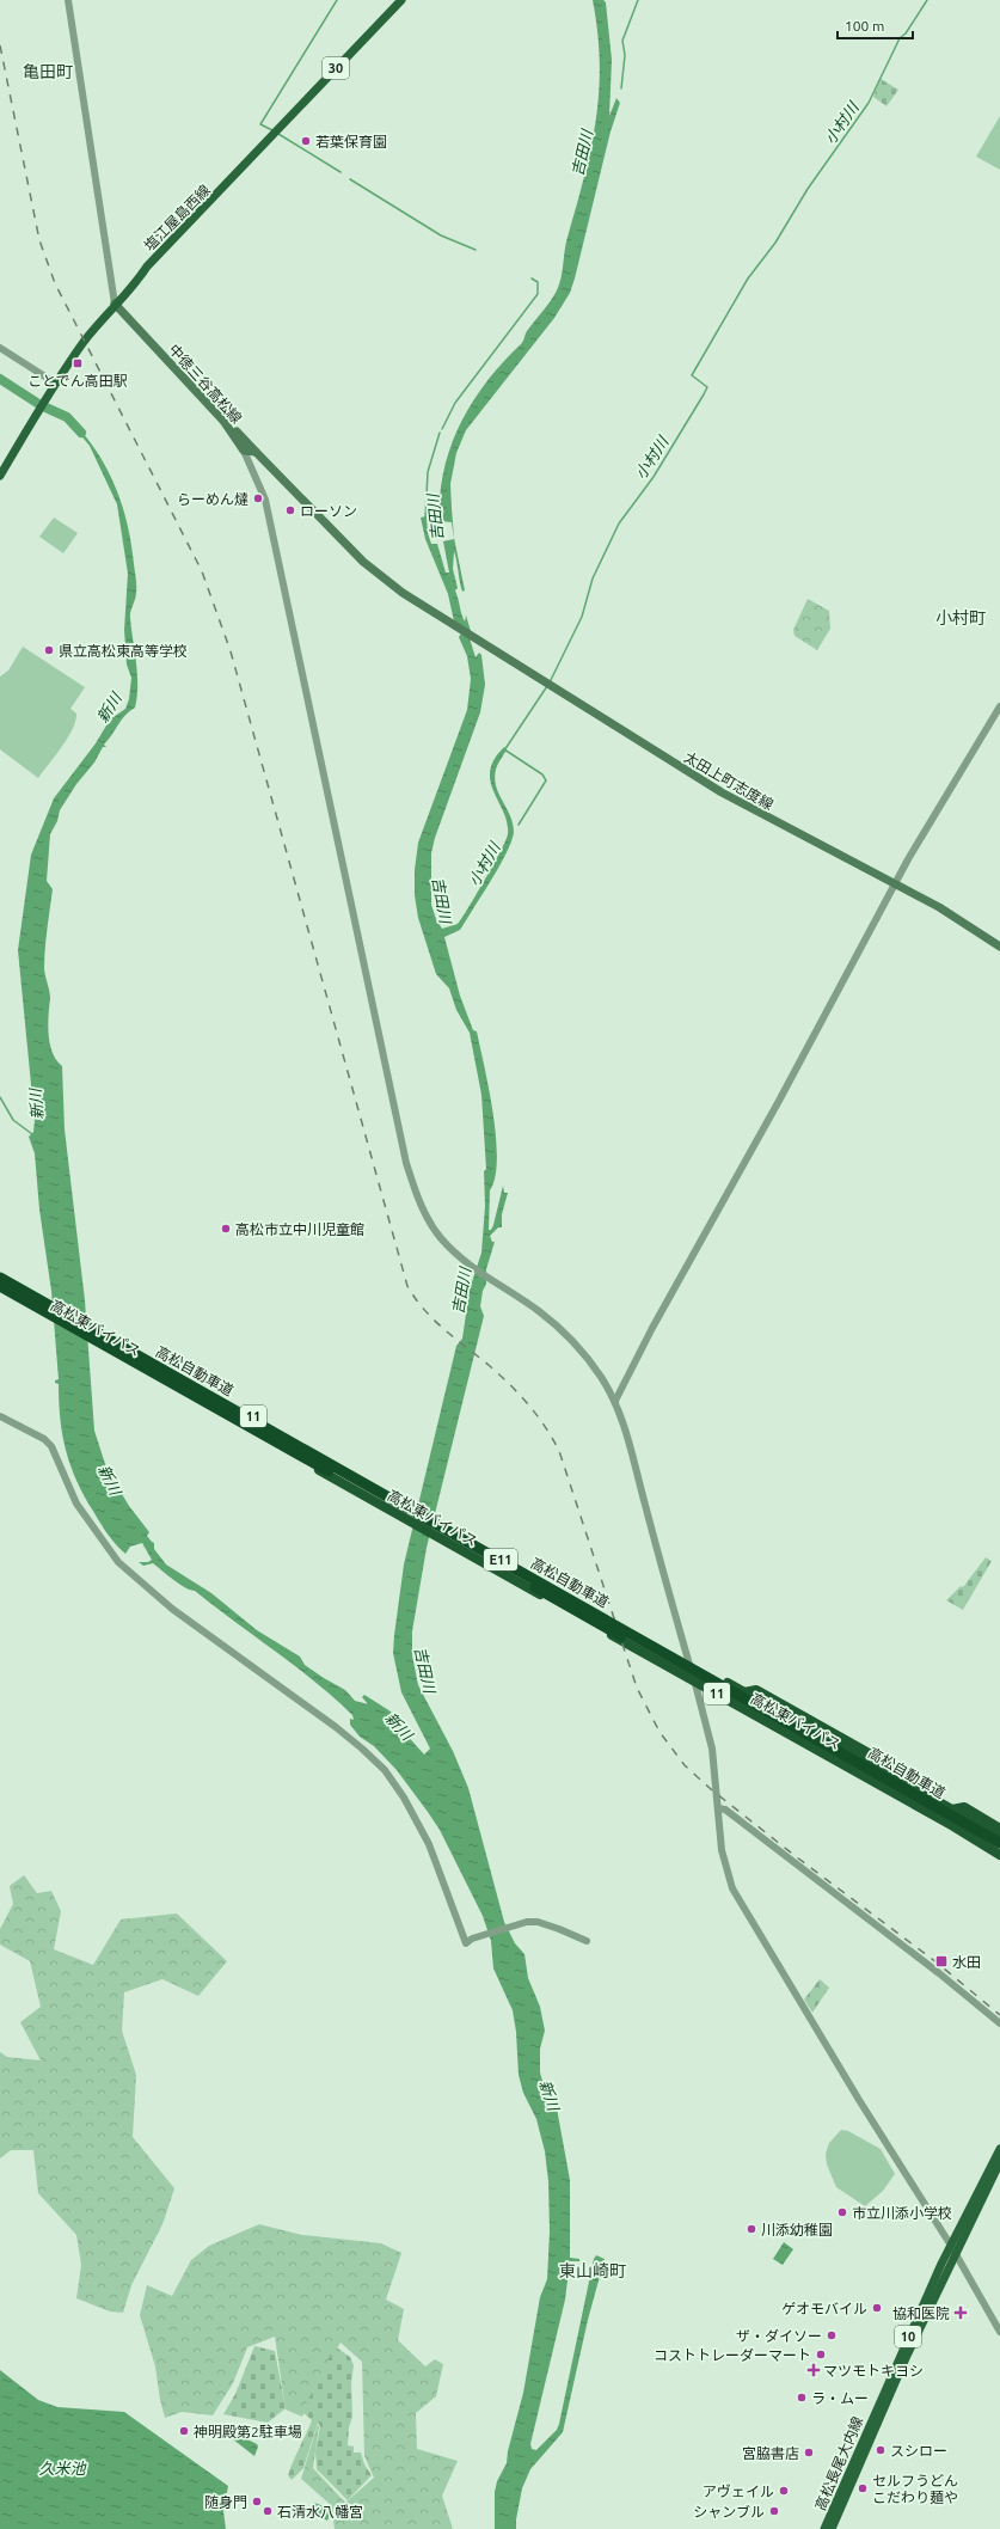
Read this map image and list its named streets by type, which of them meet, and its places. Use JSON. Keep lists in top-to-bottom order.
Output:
{
  "streets": {
    "highway": [
      "高松東バイパス",
      "高松自動車道",
      "11",
      "E11"
    ],
    "main road": [
      "30",
      "塩江屋島西線",
      "中徳三谷高松線",
      "太田上町志度線",
      "10",
      "高松長尾大内線"
    ]
  },
  "crossings": [
    ["塩江屋島西線", "中徳三谷高松線"],
    ["高松東バイパス", "高松自動車道"]
  ],
  "districts": ["亀田町", "小村町", "東山崎町"],
  "water": [
    "小村川",
    "吉田川",
    "新川",
    "久米池"
  ],
  "places": {
    "other": [
      "若葉保育園",
      "らーめん燵",
      "ローソン",
      "県立高松東高等学校",
      "高松市立中川児童館",
      "市立川添小学校",
      "川添幼稚園",
      "ゲオモバイル",
      "ザ・ダイソー",
      "コストトレーダーマート",
      "ラ・ムー",
      "神明殿第2駐車場",
      "スシロー",
      "宮脇書店",
      "セルフうどん こだわり麺や",
      "アヴェイル",
      "随身門",
      "石清水八幡宮",
      "シャンブル"
    ],
    "transit": ["ことでん高田駅", "水田"],
    "health": ["協和医院", "マツモトキヨシ"]
  },
  "scale_bar": "100 m"
}
